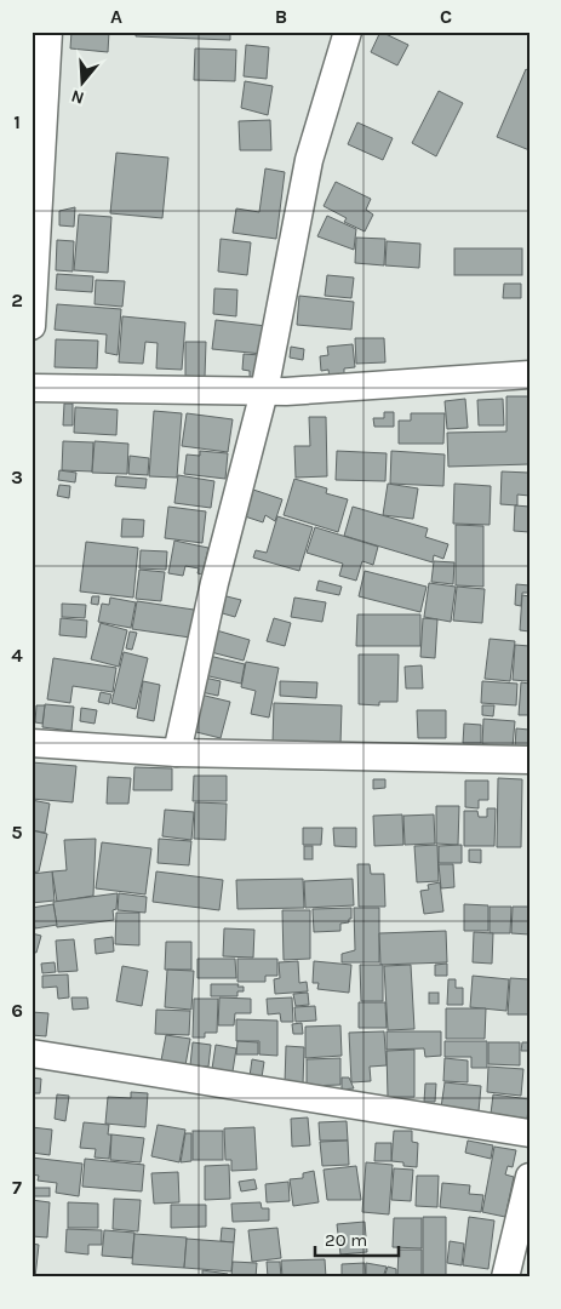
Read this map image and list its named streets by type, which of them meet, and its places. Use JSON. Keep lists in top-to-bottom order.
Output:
{
  "scale_bar": "20 m",
  "north": "bottom",
  "grid": {
    "columns": ["A", "B", "C"],
    "rows": [
      "1",
      "2",
      "3",
      "4",
      "5",
      "6",
      "7"
    ]
  }
}
